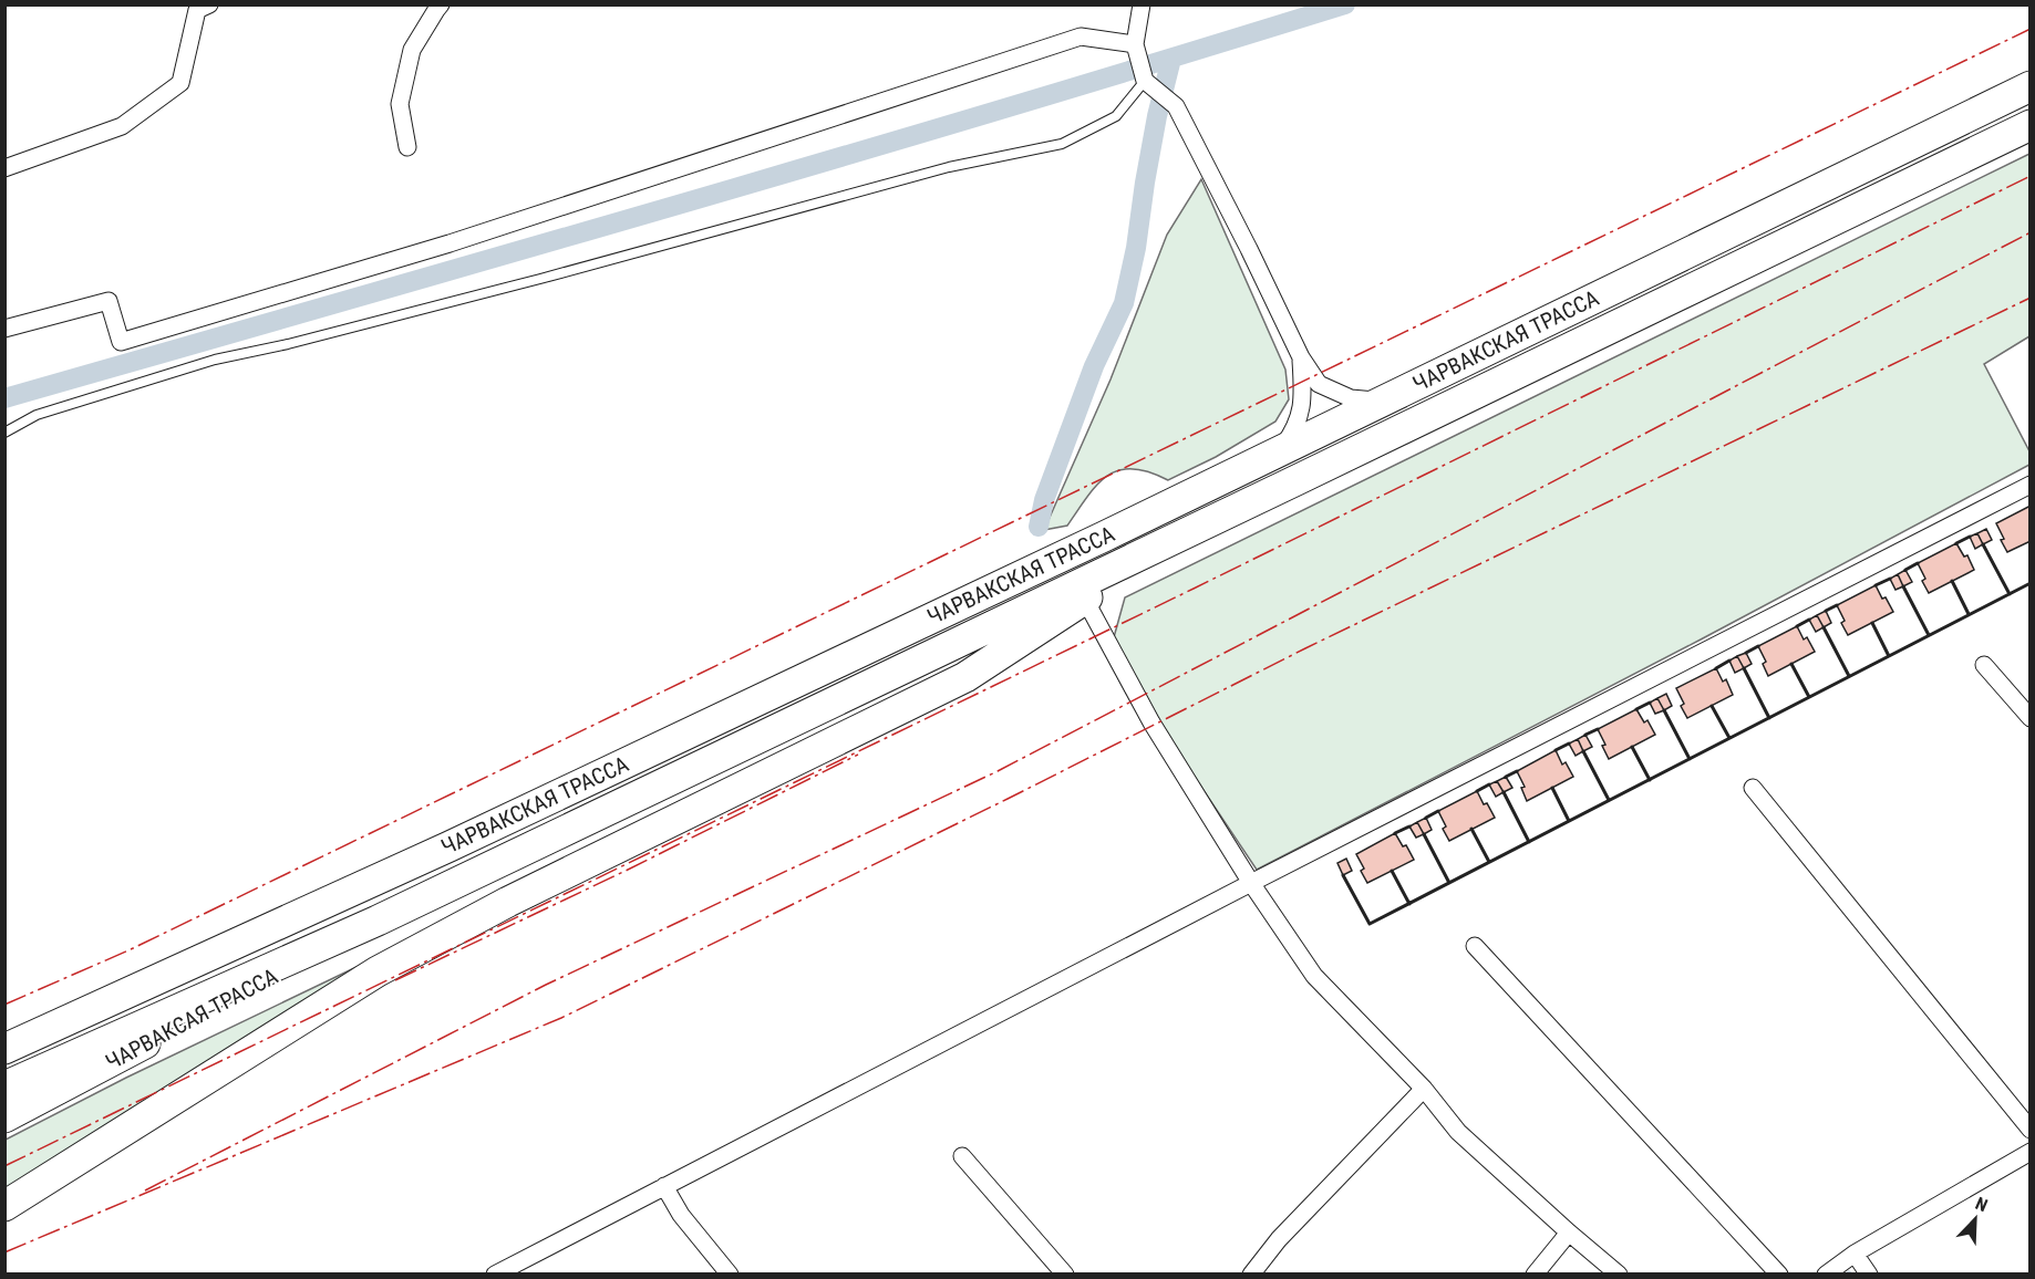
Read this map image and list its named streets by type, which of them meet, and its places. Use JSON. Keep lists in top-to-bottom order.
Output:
{
  "streets": {
    "highway": ["ЧАРВАКСКАЯ ТРАССА", "ЧАРВАКСАЯ ТРАССА"]
  },
  "crossings": [
    ["ЧАРВАКСКАЯ ТРАССА", "ЧАРВАКСАЯ ТРАССА"]
  ],
  "north": "top right"
}
